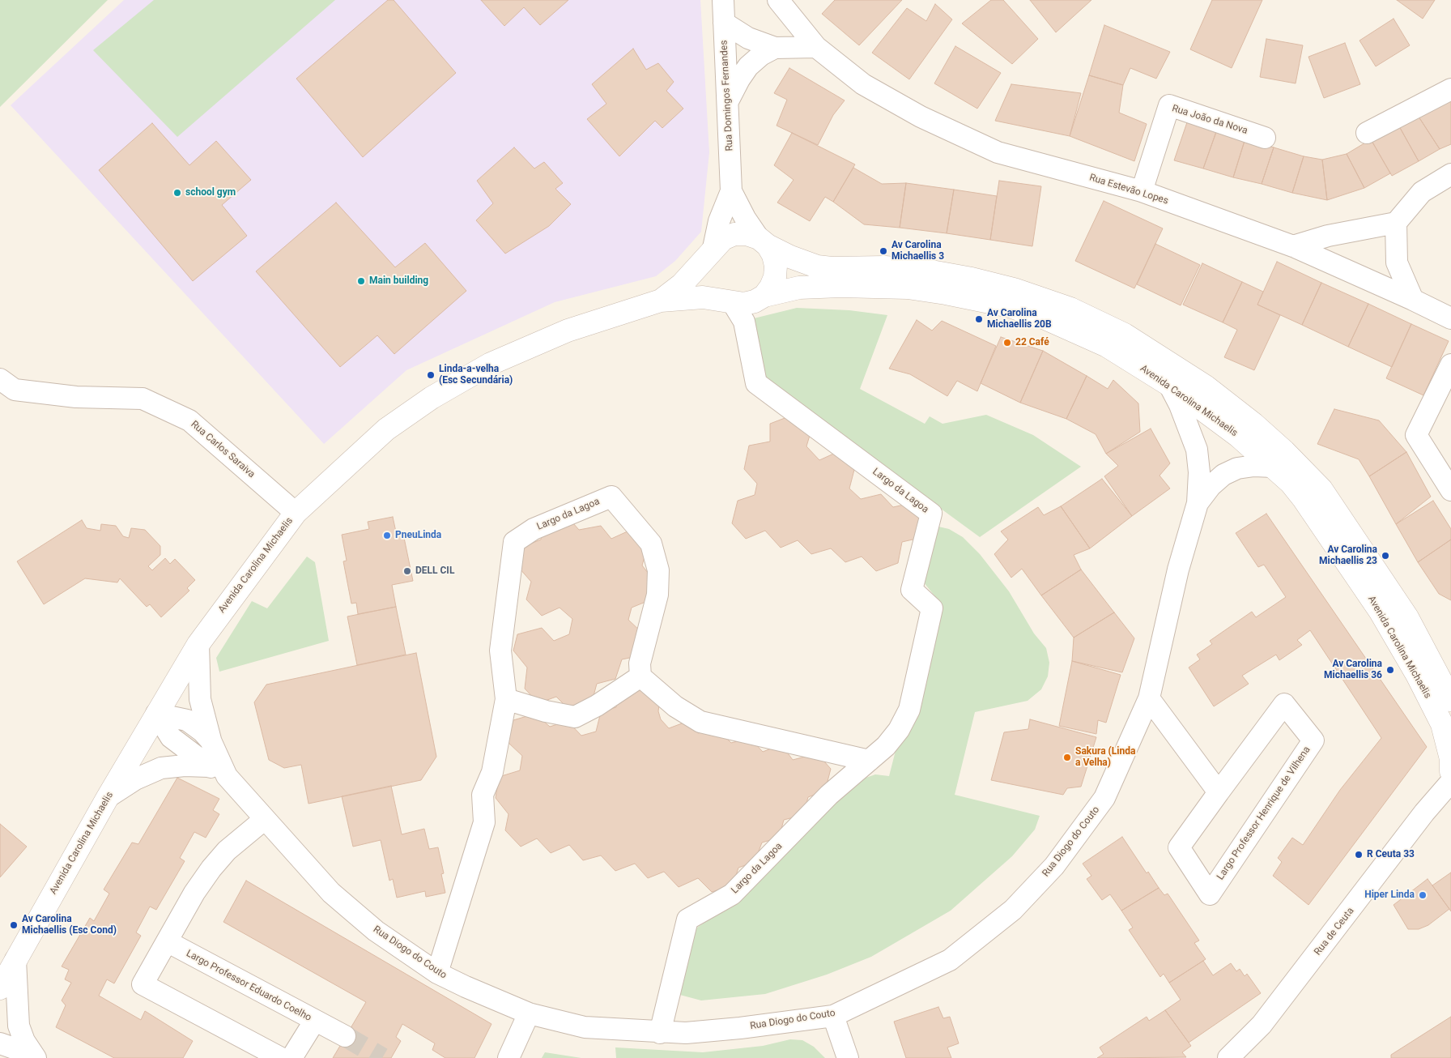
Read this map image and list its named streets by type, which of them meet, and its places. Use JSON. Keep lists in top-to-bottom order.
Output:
{
  "streets": {
    "street": [
      "Rua Domingos Fernandes",
      "Rua João da Nova",
      "Rua Estevão Lopes",
      "Avenida Carolina Michaelis",
      "Rua Carlos Saraiva",
      "Largo da Lagoa",
      "Largo Professor Henrique de Vilhena",
      "Rua Diogo do Couto",
      "Rua de Ceuta",
      "Largo Professor Eduardo Coelho"
    ]
  },
  "crossings": [
    ["Rua Domingos Fernandes", "Avenida Carolina Michaelis"],
    ["Rua Domingos Fernandes", "Largo da Lagoa"],
    ["Rua João da Nova", "Rua Estevão Lopes"],
    ["Avenida Carolina Michaelis", "Rua Carlos Saraiva"],
    ["Avenida Carolina Michaelis", "Largo da Lagoa"],
    ["Avenida Carolina Michaelis", "Rua Diogo do Couto"],
    ["Largo da Lagoa", "Rua Diogo do Couto"]
  ],
  "places": [
    "school gym",
    "Av Carolina Michaellis 3",
    "Main building",
    "Av Carolina Michaellis 20B",
    "22 Café",
    "Linda-a-velha (Esc Secundária)",
    "PneuLinda",
    "Av Carolina Michaellis 23",
    "DELL CIL",
    "Av Carolina Michaellis 36",
    "Sakura (Linda a Velha)",
    "R Ceuta 33",
    "Hiper Linda",
    "Av Carolina Michaellis (Esc Cond)"
  ]
}
